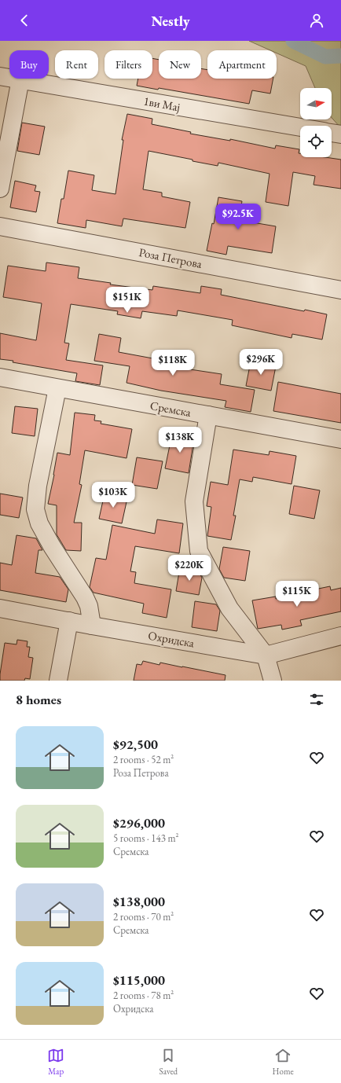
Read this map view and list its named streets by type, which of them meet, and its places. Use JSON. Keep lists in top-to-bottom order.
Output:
{
  "streets": {
    "street": [
      "1ви Мај",
      "Роза Петрова",
      "Сремска",
      "Охридска"
    ]
  },
  "north": "right",
  "page": {
    "header": "Nestly",
    "chip": [
      "Buy",
      "Rent",
      "Filters",
      "New",
      "Apartment"
    ],
    "price": [
      "$92.5K",
      "$151K",
      "$296K",
      "$118K",
      "$138K",
      "$103K",
      "$220K",
      "$115K"
    ],
    "heading": "8 homes",
    "list": [
      {
        "name": "$92,500",
        "note": "2 rooms · 52 m² · Роза Петрова"
      },
      {
        "name": "$296,000",
        "note": "5 rooms · 143 m² · Сремска"
      },
      {
        "name": "$138,000",
        "note": "2 rooms · 70 m² · Сремска"
      },
      {
        "name": "$115,000",
        "note": "2 rooms · 78 m² · Охридска"
      }
    ],
    "tabs": ["Map", "Saved", "Home"]
  }
}
